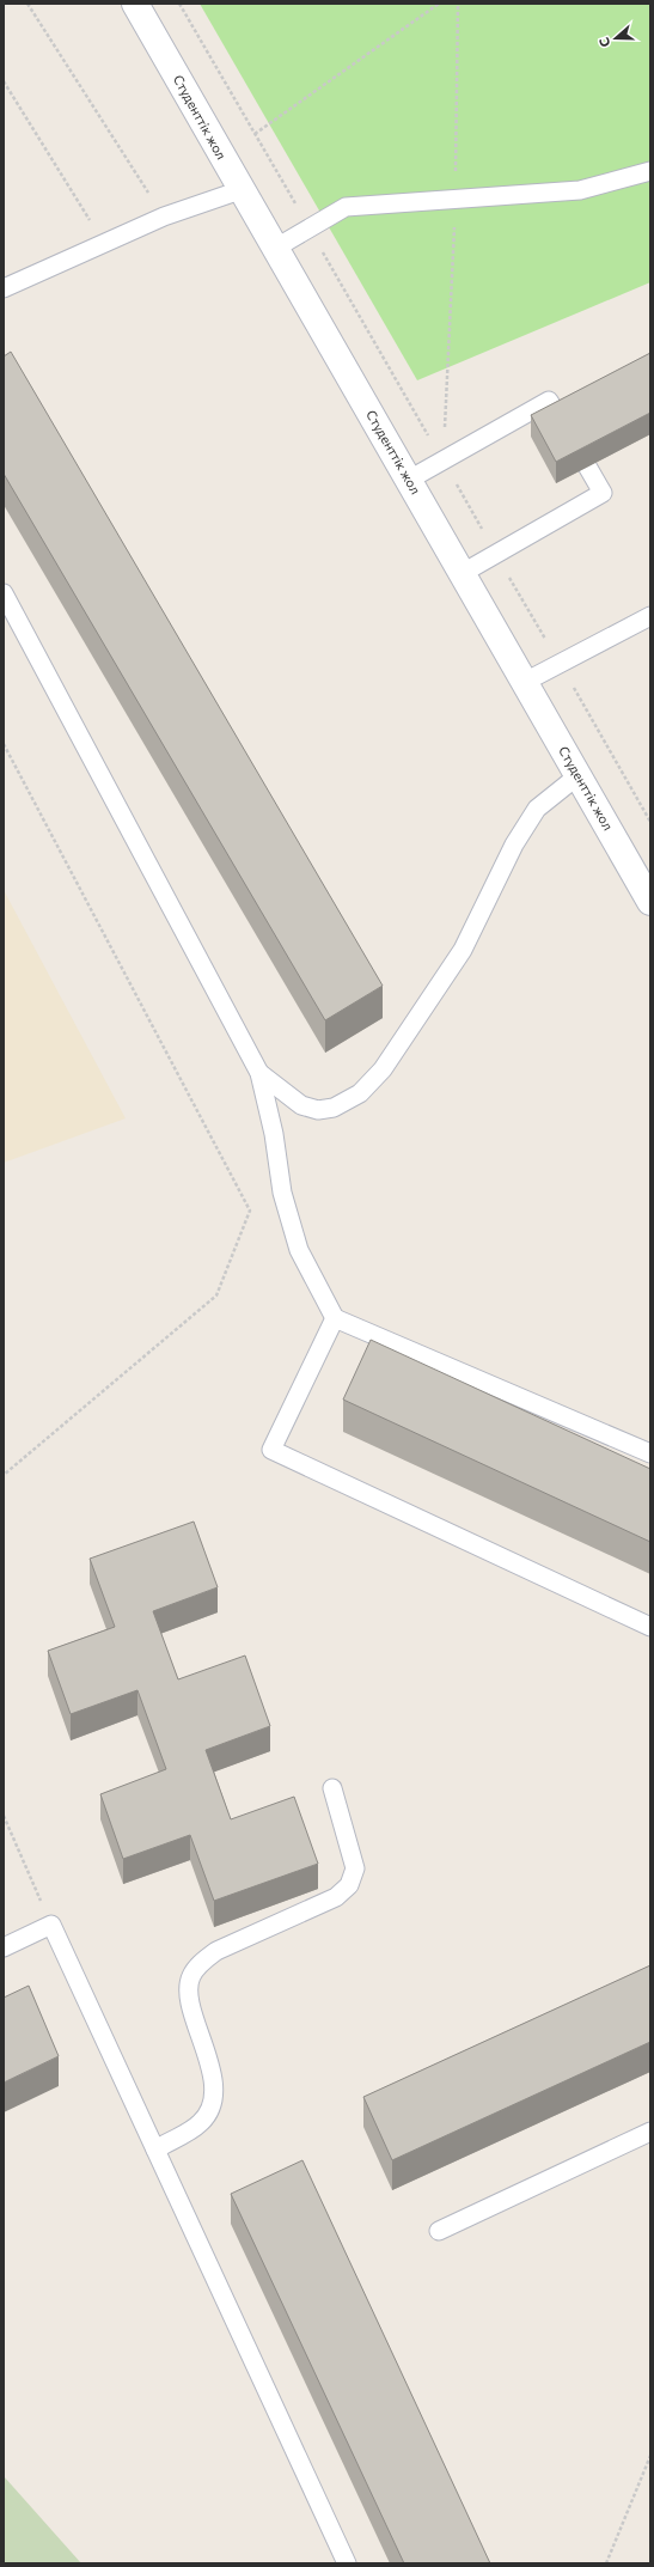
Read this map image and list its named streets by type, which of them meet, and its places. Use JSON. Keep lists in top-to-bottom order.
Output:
{
  "streets": {
    "street": ["Студенттік жол"]
  },
  "north": "left"
}
